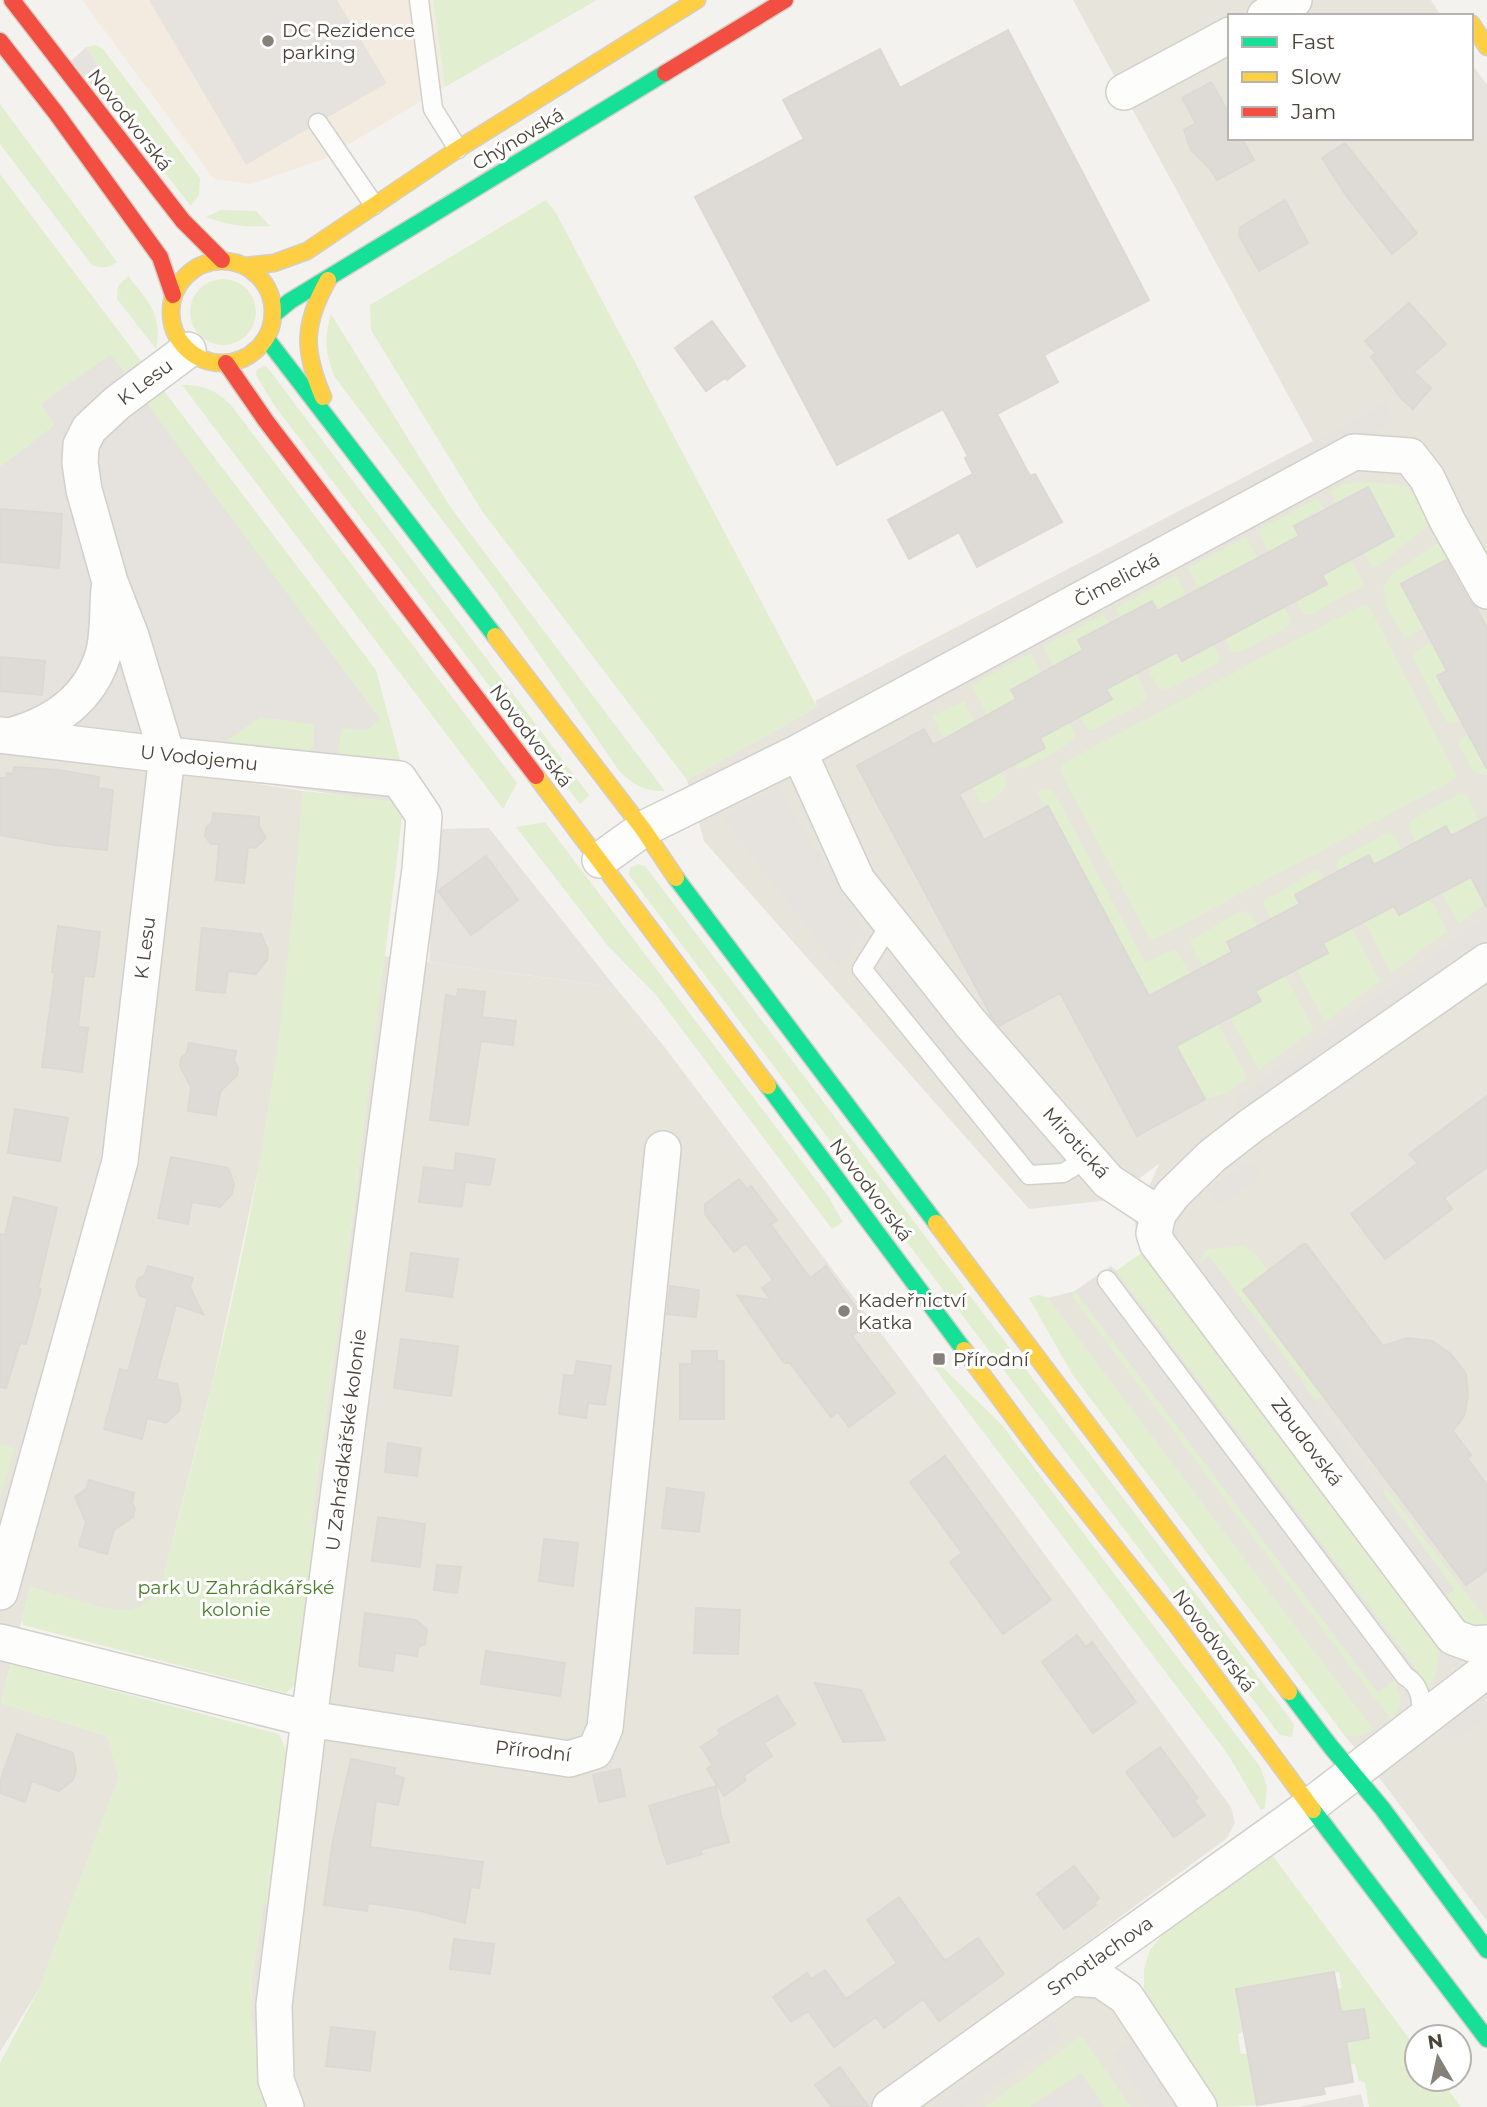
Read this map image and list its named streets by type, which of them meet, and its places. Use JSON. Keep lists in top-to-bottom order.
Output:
{
  "streets": {
    "main road": ["Novodvorská", "Chýnovská"],
    "street": [
      "K Lesu",
      "Čimelická",
      "U Vodojemu",
      "Mirotická",
      "U Zahrádkářské kolonie",
      "Zbudovská",
      "Přírodní",
      "Smotlachova"
    ]
  },
  "crossings": [
    ["Novodvorská", "Chýnovská"],
    ["Novodvorská", "K Lesu"],
    ["Novodvorská", "Čimelická"],
    ["Novodvorská", "Smotlachova"],
    ["Chýnovská", "K Lesu"],
    ["K Lesu", "U Vodojemu"],
    ["Čimelická", "Mirotická"],
    ["U Vodojemu", "U Zahrádkářské kolonie"],
    ["Mirotická", "Zbudovská"],
    ["U Zahrádkářské kolonie", "Přírodní"]
  ],
  "parks": ["park U Zahrádkářské kolonie"],
  "places": {
    "other": ["DC Rezidence parking", "Kadeřnictví Katka"],
    "transit": ["Přírodní"]
  },
  "legend": ["Fast", "Slow", "Jam"],
  "north": "top"
}
